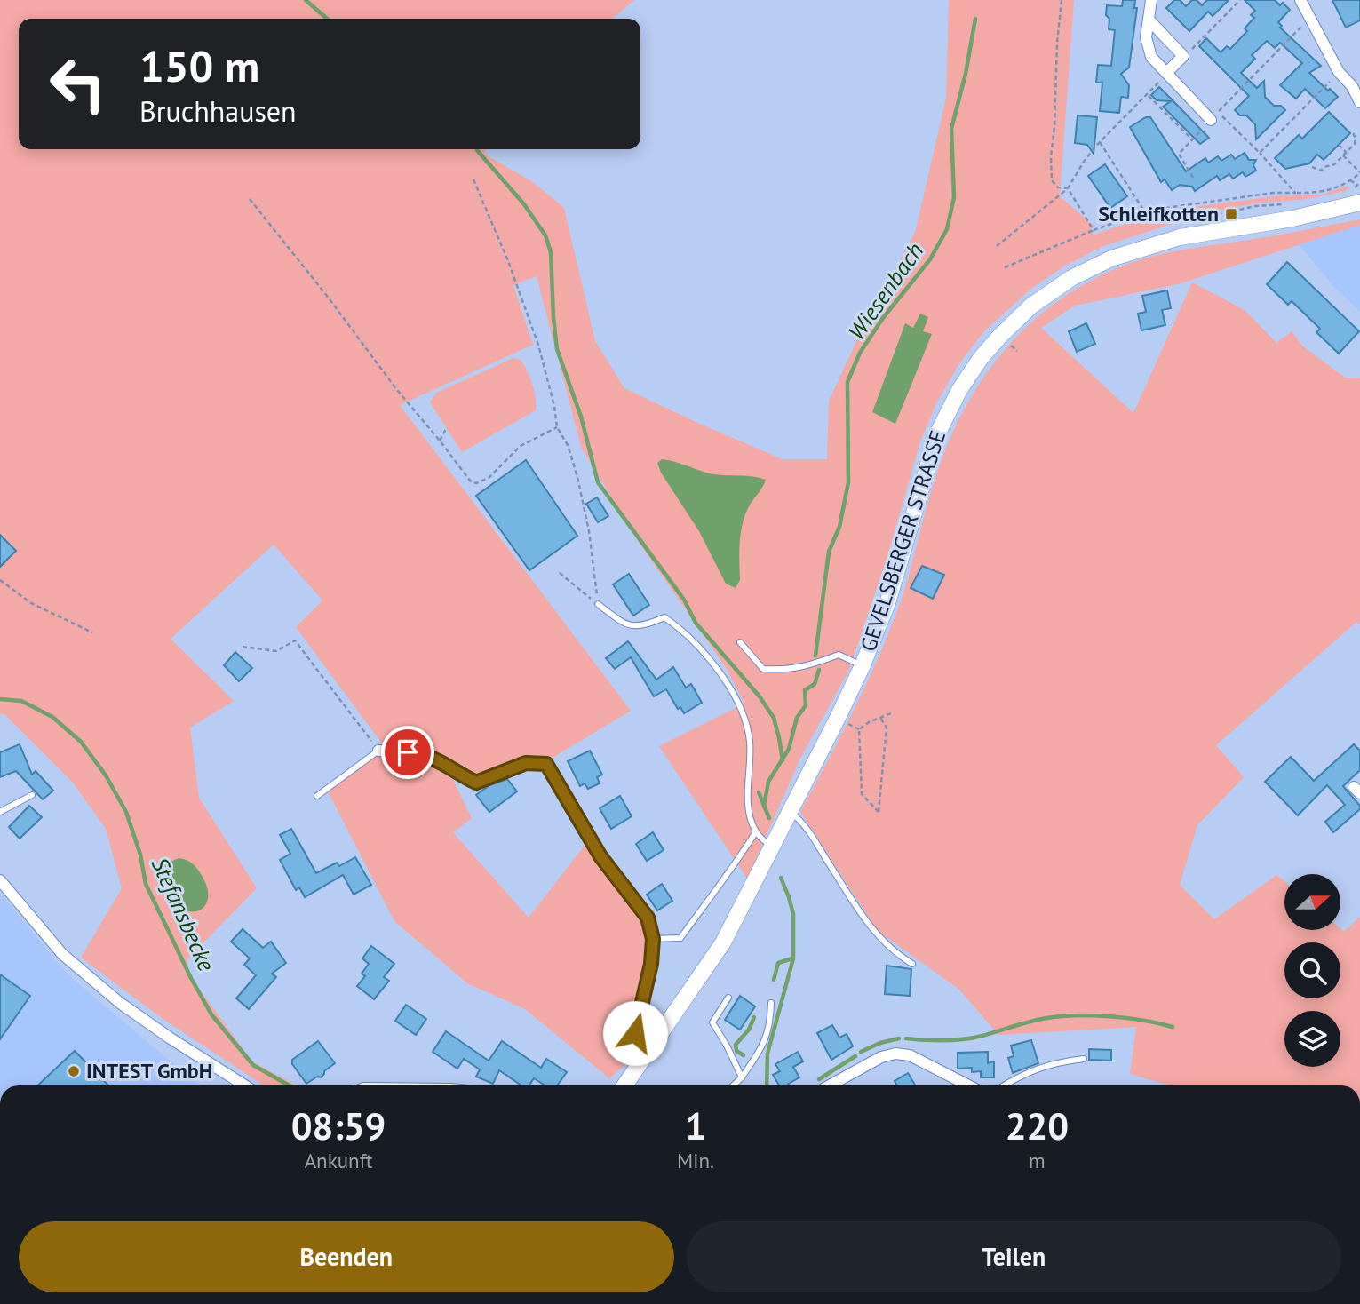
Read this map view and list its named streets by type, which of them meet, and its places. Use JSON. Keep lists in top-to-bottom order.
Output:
{
  "streets": {
    "main road": ["GEVELSBERGER STRASSE"]
  },
  "water": ["Wiesenbach", "Stefansbecke"],
  "places": {
    "transit": ["Schleifkotten"],
    "other": ["INTEST GmbH"]
  },
  "north": "right",
  "page": {
    "turn": ["150 m", "Bruchhausen"],
    "eta": [
      "08:59",
      "Ankunft",
      "1",
      "Min.",
      "220",
      "m"
    ],
    "buttons": ["Beenden", "Teilen"]
  }
}
